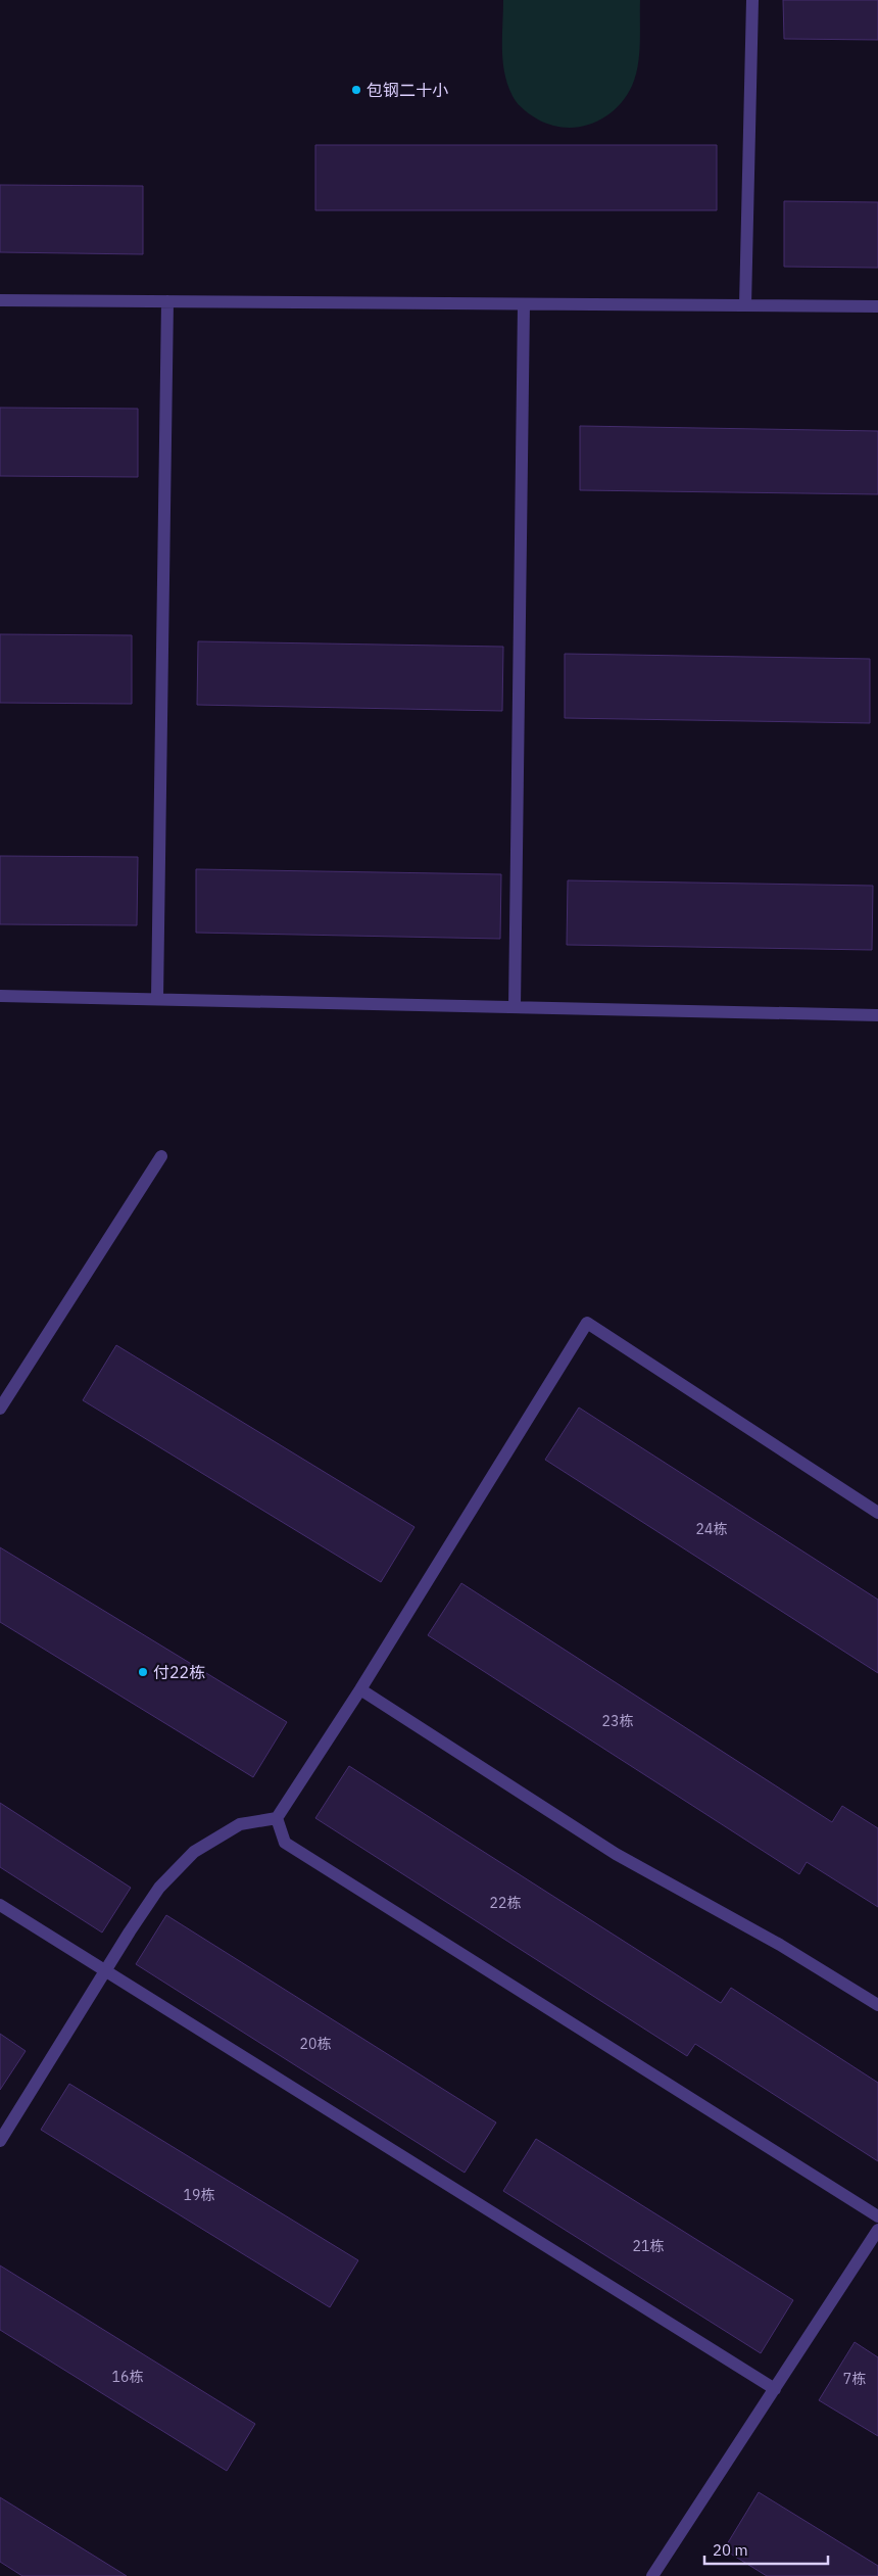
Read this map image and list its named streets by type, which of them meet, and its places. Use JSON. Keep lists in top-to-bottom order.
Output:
{
  "places": ["包钢二十小", "付22栋"],
  "house_numbers": [
    "24栋",
    "23栋",
    "22栋",
    "20栋",
    "19栋",
    "21栋",
    "16栋",
    "7栋"
  ],
  "scale_bar": "20 m"
}
